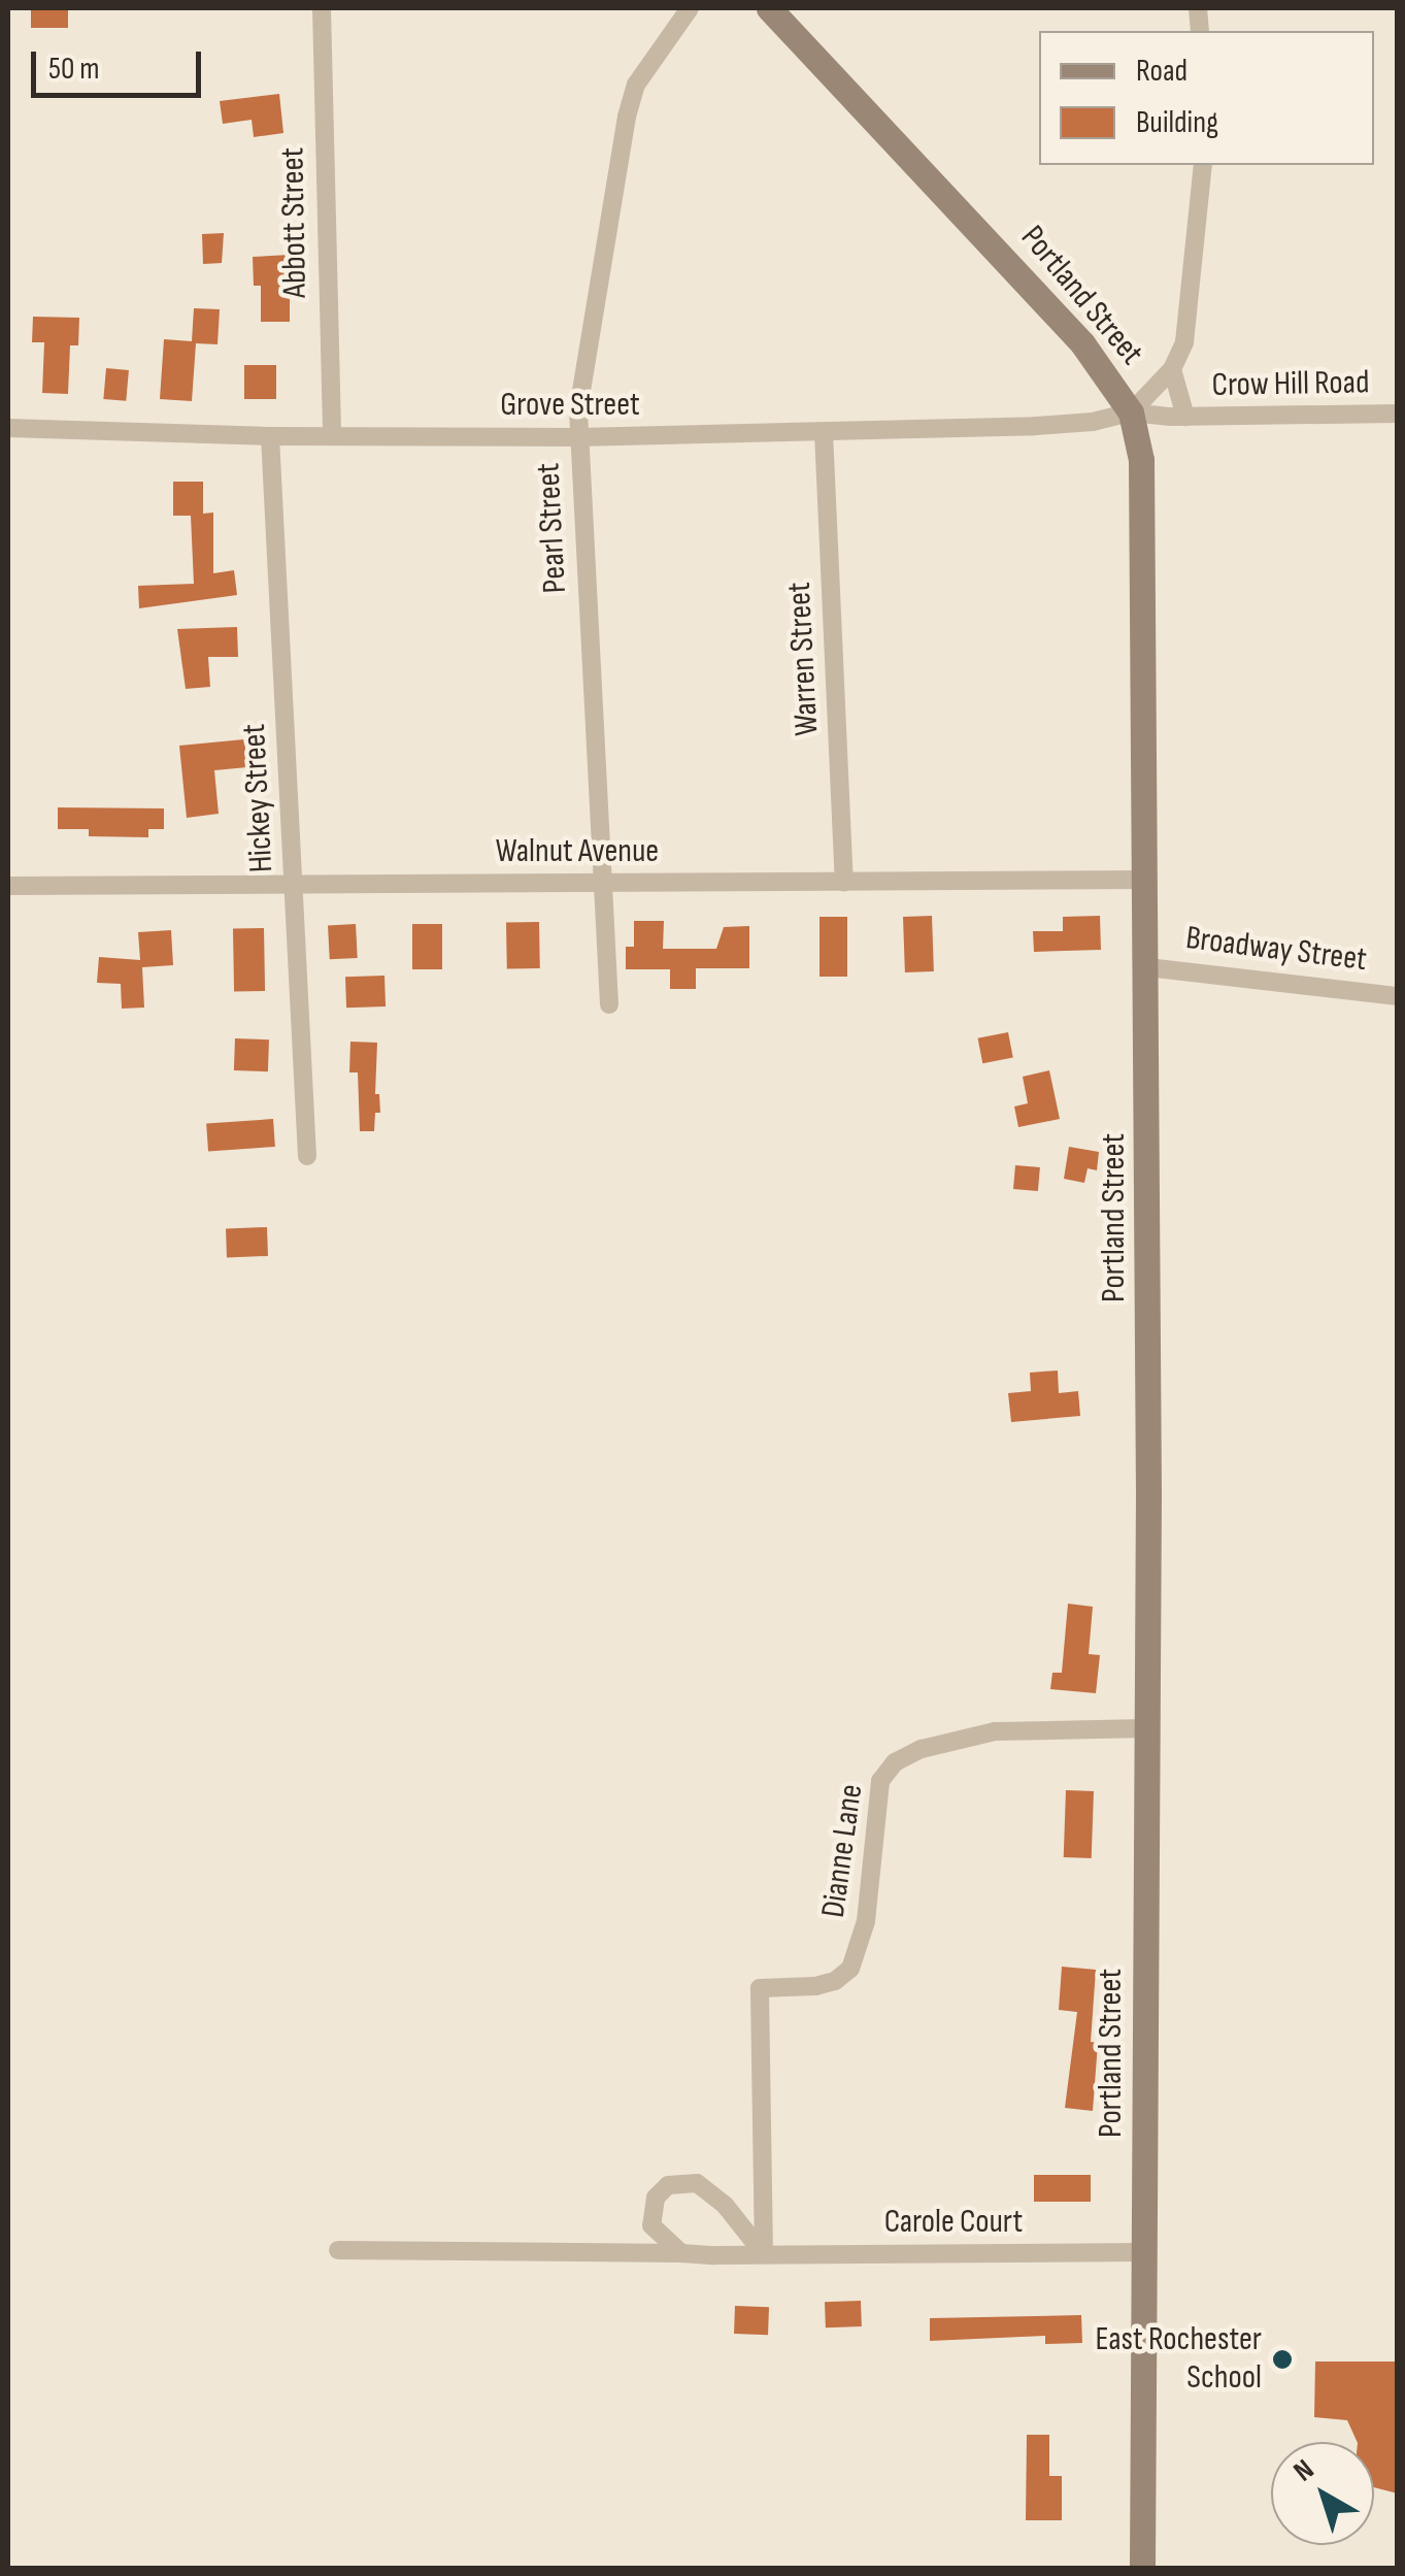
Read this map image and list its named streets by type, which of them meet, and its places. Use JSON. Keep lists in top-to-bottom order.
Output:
{
  "streets": {
    "street": [
      "Abbott Street",
      "Portland Street",
      "Crow Hill Road",
      "Grove Street",
      "Pearl Street",
      "Warren Street",
      "Hickey Street",
      "Walnut Avenue",
      "Broadway Street",
      "Dianne Lane",
      "Carole Court"
    ]
  },
  "crossings": [
    ["Abbott Street", "Grove Street"],
    ["Portland Street", "Crow Hill Road"],
    ["Portland Street", "Grove Street"],
    ["Portland Street", "Walnut Avenue"],
    ["Portland Street", "Broadway Street"],
    ["Portland Street", "Dianne Lane"],
    ["Portland Street", "Carole Court"],
    ["Crow Hill Road", "Grove Street"],
    ["Grove Street", "Pearl Street"],
    ["Grove Street", "Warren Street"],
    ["Grove Street", "Hickey Street"],
    ["Pearl Street", "Walnut Avenue"],
    ["Warren Street", "Walnut Avenue"],
    ["Hickey Street", "Walnut Avenue"],
    ["Dianne Lane", "Carole Court"]
  ],
  "places": ["East Rochester School"],
  "legend": ["Road", "Building"],
  "scale_bar": "50 m",
  "north": "top left"
}
